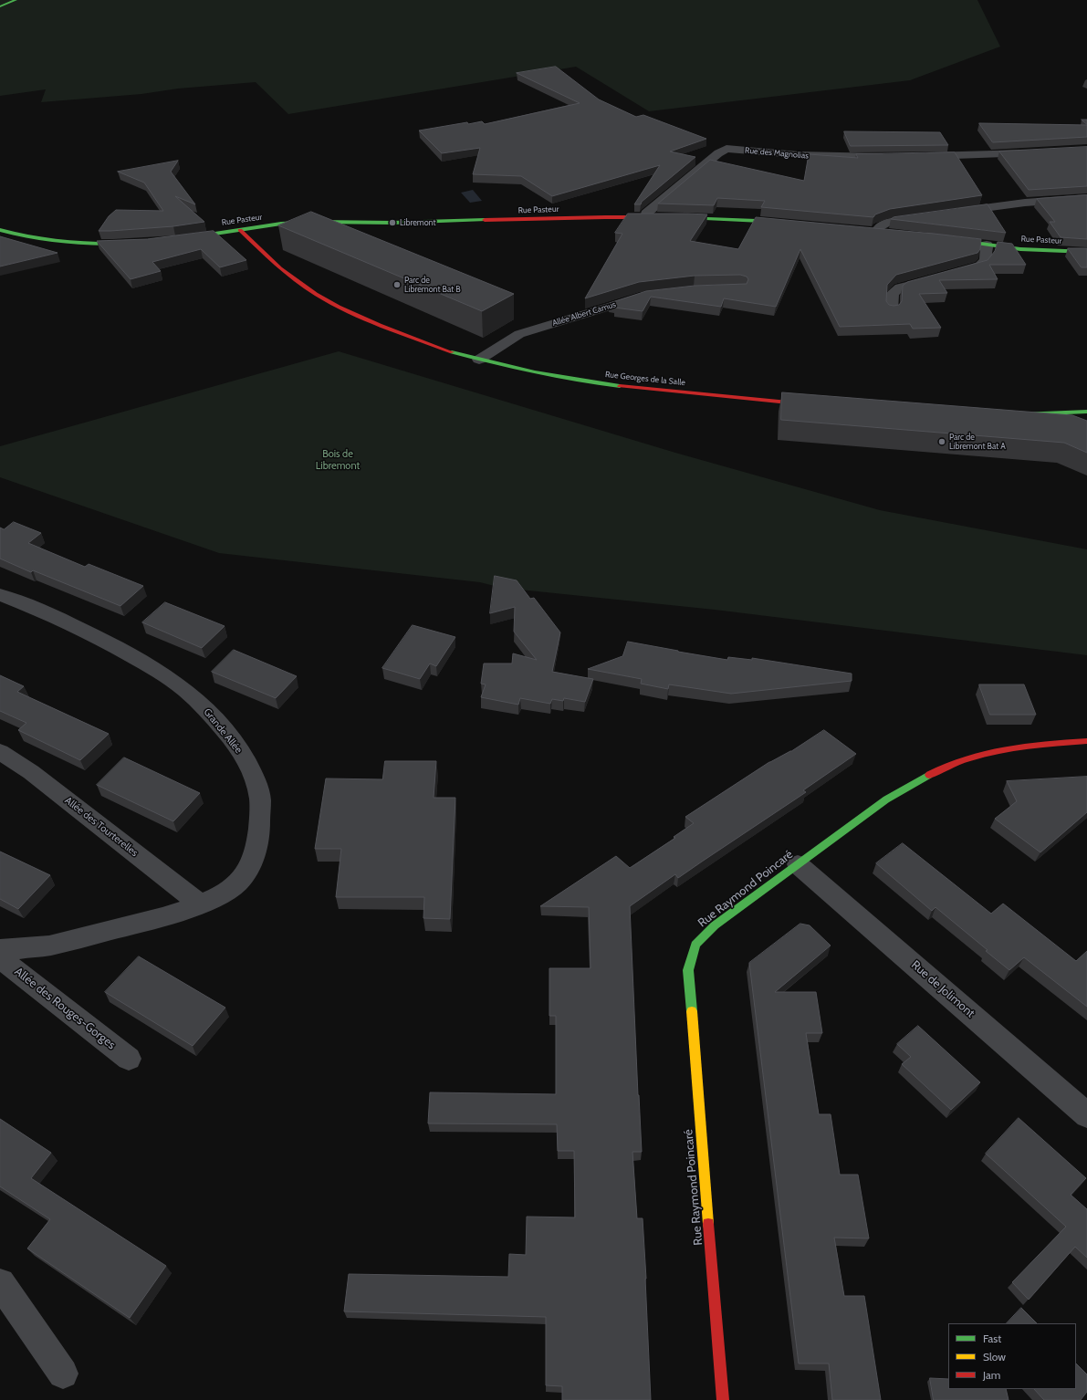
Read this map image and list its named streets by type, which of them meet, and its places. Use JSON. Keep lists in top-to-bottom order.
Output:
{
  "streets": {
    "street": [
      "Rue des Magnolias",
      "Rue Pasteur",
      "Allée Albert Camus",
      "Rue Georges de la Salle",
      "Grande Allée",
      "Allée des Tourterelles",
      "Rue Raymond Poincaré",
      "Rue de Jolimont",
      "Allée des Rouges-Gorges"
    ]
  },
  "crossings": [
    ["Rue des Magnolias", "Rue Pasteur"],
    ["Rue Pasteur", "Rue Georges de la Salle"],
    ["Allée Albert Camus", "Rue Georges de la Salle"],
    ["Grande Allée", "Allée des Tourterelles"],
    ["Rue Raymond Poincaré", "Rue de Jolimont"]
  ],
  "parks": ["Bois de Libremont"],
  "places": ["Libremont", "Parc de Libremont Bat B", "Parc de Libremont Bat A"],
  "legend": ["Fast", "Slow", "Jam"]
}
